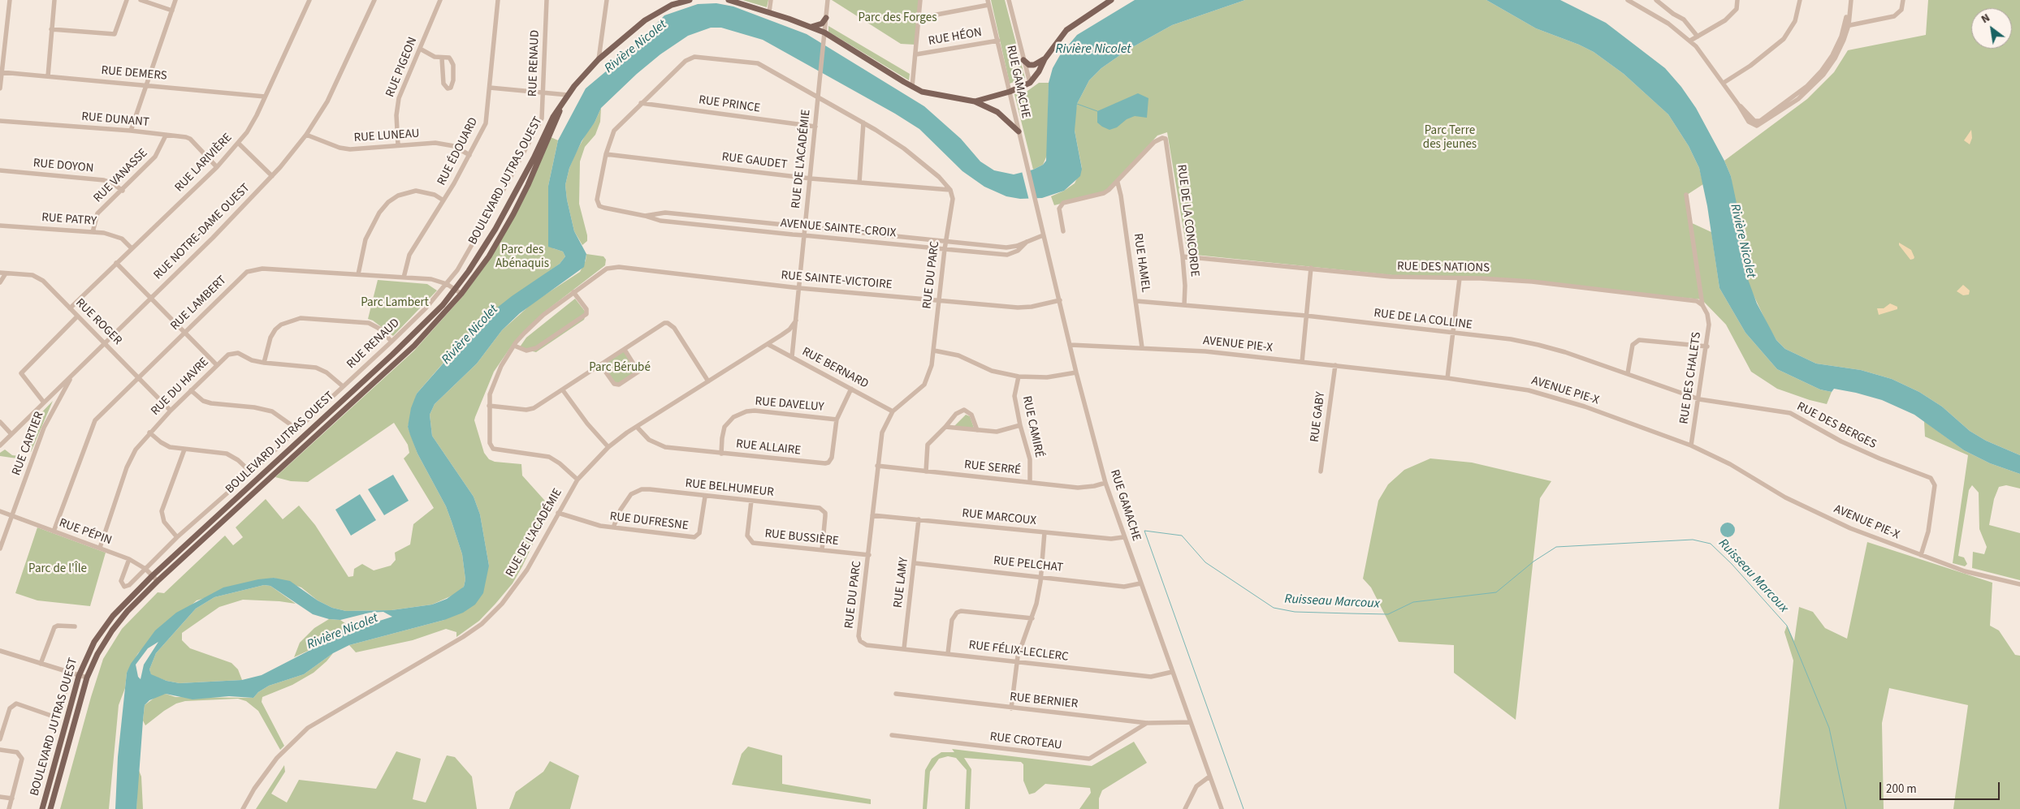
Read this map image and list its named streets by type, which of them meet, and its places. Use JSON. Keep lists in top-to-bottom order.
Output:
{
  "streets": {
    "main road": ["BOULEVARD JUTRAS OUEST"],
    "street": [
      "RUE HÉON",
      "RUE RENAUD",
      "RUE PIGEON",
      "RUE DEMERS",
      "RUE GAMACHE",
      "RUE PRINCE",
      "RUE DUNANT",
      "RUE LUNEAU",
      "RUE ÉDOUARD",
      "RUE DE L'ACADÉMIE",
      "RUE GAUDET",
      "RUE LARIVIÈRE",
      "RUE DOYON",
      "RUE VANASSE",
      "RUE PATRY",
      "RUE DE LA CONCORDE",
      "AVENUE SAINTE-CROIX",
      "RUE NOTRE-DAME OUEST",
      "RUE HAMEL",
      "RUE DES NATIONS",
      "RUE DU PARC",
      "RUE SAINTE-VICTOIRE",
      "RUE LAMBERT",
      "RUE DE LA COLLINE",
      "RUE ROGER",
      "AVENUE PIE-X",
      "RUE BERNARD",
      "RUE DES CHALETS",
      "RUE DU HAVRE",
      "RUE DAVELUY",
      "RUE GABY",
      "RUE DES BERGES",
      "RUE CAMIRÉ",
      "RUE CARTIER",
      "RUE ALLAIRE",
      "RUE SERRÉ",
      "RUE BELHUMEUR",
      "RUE MARCOUX",
      "RUE DUFRESNE",
      "RUE PÉPIN",
      "RUE BUSSIÈRE",
      "RUE PELCHAT",
      "RUE LAMY",
      "RUE FÉLIX-LECLERC",
      "RUE BERNIER",
      "RUE CROTEAU"
    ]
  },
  "crossings": [
    ["RUE HÉON", "RUE GAMACHE"],
    ["RUE RENAUD", "RUE LAMBERT"],
    ["RUE RENAUD", "RUE DU HAVRE"],
    ["RUE RENAUD", "RUE PÉPIN"],
    ["RUE PIGEON", "RUE LUNEAU"],
    ["RUE DEMERS", "RUE LARIVIÈRE"],
    ["RUE GAMACHE", "AVENUE SAINTE-CROIX"],
    ["RUE GAMACHE", "RUE SAINTE-VICTOIRE"],
    ["RUE GAMACHE", "AVENUE PIE-X"],
    ["RUE GAMACHE", "RUE SERRÉ"],
    ["RUE GAMACHE", "RUE MARCOUX"],
    ["RUE GAMACHE", "RUE PELCHAT"],
    ["RUE GAMACHE", "RUE FÉLIX-LECLERC"],
    ["RUE GAMACHE", "RUE BERNIER"],
    ["RUE PRINCE", "RUE DE L'ACADÉMIE"],
    ["RUE DUNANT", "RUE LARIVIÈRE"],
    ["RUE DUNANT", "RUE VANASSE"],
    ["RUE LUNEAU", "RUE ÉDOUARD"],
    ["RUE LUNEAU", "RUE NOTRE-DAME OUEST"],
    ["RUE ÉDOUARD", "RUE LAMBERT"],
    ["RUE DE L'ACADÉMIE", "RUE GAUDET"],
    ["RUE DE L'ACADÉMIE", "AVENUE SAINTE-CROIX"],
    ["RUE DE L'ACADÉMIE", "RUE SAINTE-VICTOIRE"],
    ["RUE DE L'ACADÉMIE", "RUE BERNARD"],
    ["RUE DE L'ACADÉMIE", "RUE ALLAIRE"],
    ["RUE DE L'ACADÉMIE", "RUE DUFRESNE"],
    ["RUE GAUDET", "AVENUE SAINTE-CROIX"],
    ["RUE GAUDET", "RUE DU PARC"],
    ["RUE LARIVIÈRE", "RUE PATRY"],
    ["RUE LARIVIÈRE", "RUE ROGER"],
    ["RUE DOYON", "RUE VANASSE"],
    ["RUE VANASSE", "RUE PATRY"],
    ["BOULEVARD JUTRAS OUEST", "RUE LAMBERT"],
    ["BOULEVARD JUTRAS OUEST", "RUE PÉPIN"],
    ["RUE DE LA CONCORDE", "RUE HAMEL"],
    ["RUE DE LA CONCORDE", "RUE DES NATIONS"],
    ["RUE DE LA CONCORDE", "RUE DE LA COLLINE"],
    ["AVENUE SAINTE-CROIX", "RUE DU PARC"],
    ["RUE NOTRE-DAME OUEST", "RUE ROGER"],
    ["RUE NOTRE-DAME OUEST", "RUE CARTIER"],
    ["RUE HAMEL", "RUE DE LA COLLINE"],
    ["RUE HAMEL", "AVENUE PIE-X"],
    ["RUE DES NATIONS", "RUE DES CHALETS"],
    ["RUE DU PARC", "RUE SAINTE-VICTOIRE"],
    ["RUE DU PARC", "RUE BERNARD"],
    ["RUE DU PARC", "RUE SERRÉ"],
    ["RUE DU PARC", "RUE MARCOUX"],
    ["RUE DU PARC", "RUE BUSSIÈRE"],
    ["RUE DU PARC", "RUE FÉLIX-LECLERC"],
    ["RUE LAMBERT", "RUE ROGER"],
    ["RUE LAMBERT", "RUE PÉPIN"],
    ["RUE DE LA COLLINE", "RUE DES CHALETS"],
    ["RUE DE LA COLLINE", "RUE DES BERGES"],
    ["RUE ROGER", "RUE DU HAVRE"],
    ["AVENUE PIE-X", "RUE DES CHALETS"],
    ["AVENUE PIE-X", "RUE GABY"],
    ["AVENUE PIE-X", "RUE DES BERGES"],
    ["RUE BERNARD", "RUE ALLAIRE"],
    ["RUE DES CHALETS", "RUE DES BERGES"],
    ["RUE DU HAVRE", "RUE PÉPIN"],
    ["RUE DAVELUY", "RUE ALLAIRE"],
    ["RUE CAMIRÉ", "RUE SERRÉ"],
    ["RUE CARTIER", "RUE PÉPIN"],
    ["RUE BELHUMEUR", "RUE DUFRESNE"],
    ["RUE BELHUMEUR", "RUE BUSSIÈRE"],
    ["RUE MARCOUX", "RUE LAMY"],
    ["RUE PELCHAT", "RUE LAMY"],
    ["RUE LAMY", "RUE FÉLIX-LECLERC"],
    ["RUE BERNIER", "RUE CROTEAU"]
  ],
  "water": ["Rivière Nicolet", "Ruisseau Marcoux"],
  "parks": [
    "Parc des Forges",
    "Parc Terre des jeunes",
    "Parc des Abénaquis",
    "Parc Lambert",
    "Parc Bérubé",
    "Parc de l'Île"
  ],
  "scale_bar": "200 m",
  "north": "top left"
}
